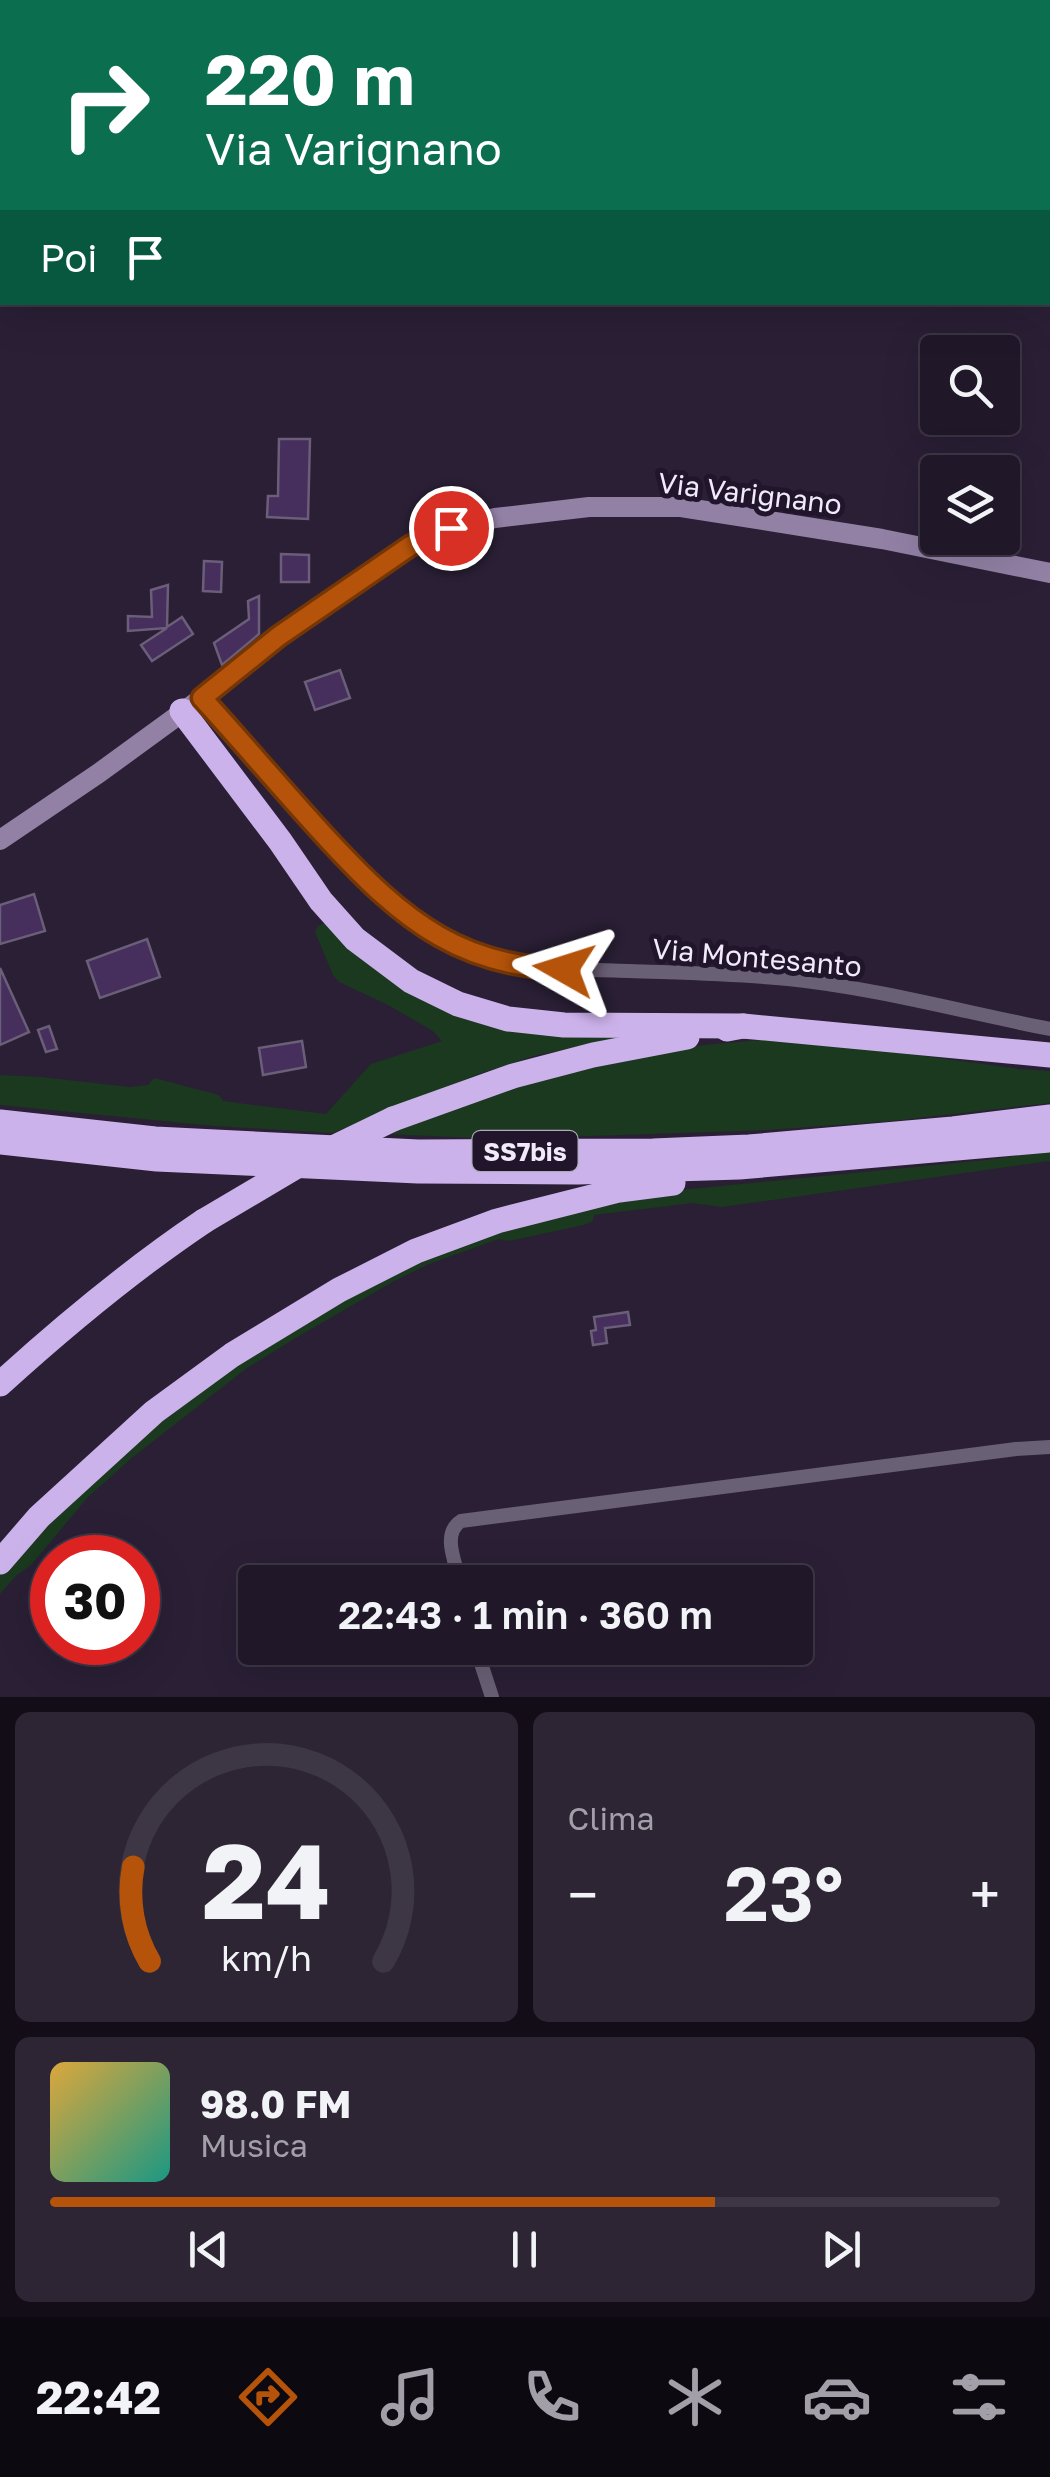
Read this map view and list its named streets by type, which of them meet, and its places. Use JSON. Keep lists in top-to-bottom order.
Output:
{
  "streets": {
    "highway": ["SS7bis"],
    "street": ["Via Varignano", "Via Montesanto"]
  },
  "crossings": [
    ["Via Varignano", "Via Montesanto"]
  ],
  "page": {
    "turn": ["220 m", "Via Varignano"],
    "then": "Poi",
    "limit": "30",
    "trip": "22:43 · 1 min · 360 m",
    "tile": "Clima",
    "heat": ["−", "23°", "+"],
    "song": ["98.0 FM", "Musica"],
    "tabs": "22:42",
    "gauge": ["24", "km/h"]
  }
}
